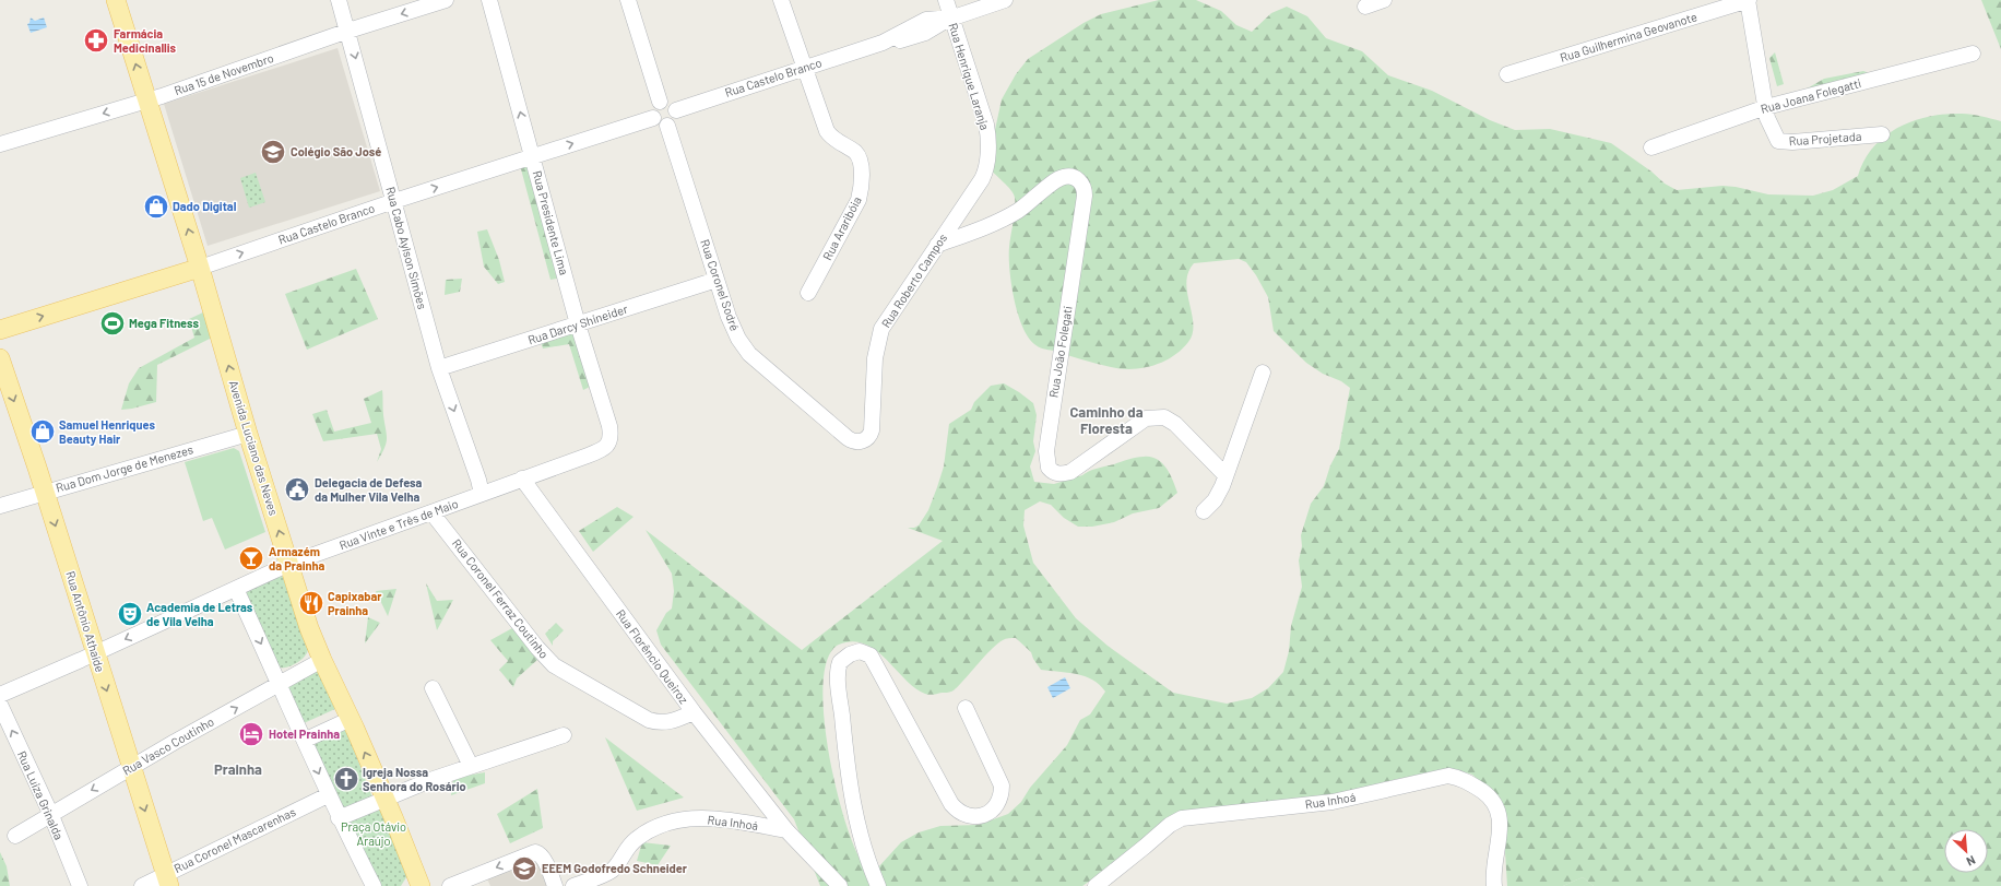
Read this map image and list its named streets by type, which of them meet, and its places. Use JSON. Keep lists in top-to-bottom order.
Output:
{
  "streets": {
    "main road": ["Rua Castelo Branco", "Avenida Luciano das Neves", "Rua Antônio Athaíde"],
    "street": [
      "Rua Guilhermina Geovanote",
      "Rua 15 de Novembro",
      "Rua Henrique Laranja",
      "Rua Joana Folegatti",
      "Rua Projetada",
      "Rua Presidente Lima",
      "Rua Araribóia",
      "Rua Cabo Aylson Simões",
      "Rua Roberto Campos",
      "Rua Coronel Sodré",
      "Rua Darcy Shineider",
      "Rua João Folegati",
      "Rua Dom Jorge de Menezes",
      "Rua Vinte e Três de Maio",
      "Rua Coronel Ferraz Coutinho",
      "Rua Florêncio Queiroz",
      "Rua Vasco Coutinho",
      "Rua Luiza Grinalda",
      "Rua Inhoá",
      "Rua Coronel Mascarenhas"
    ]
  },
  "crossings": [
    ["Rua 15 de Novembro", "Rua Cabo Aylson Simões"],
    ["Rua 15 de Novembro", "Avenida Luciano das Neves"],
    ["Rua Henrique Laranja", "Rua Castelo Branco"],
    ["Rua Henrique Laranja", "Rua Roberto Campos"],
    ["Rua Castelo Branco", "Rua Presidente Lima"],
    ["Rua Castelo Branco", "Rua Araribóia"],
    ["Rua Castelo Branco", "Rua Cabo Aylson Simões"],
    ["Rua Castelo Branco", "Rua Coronel Sodré"],
    ["Rua Castelo Branco", "Avenida Luciano das Neves"],
    ["Rua Joana Folegatti", "Rua Projetada"],
    ["Rua Presidente Lima", "Rua Darcy Shineider"],
    ["Rua Presidente Lima", "Rua Vinte e Três de Maio"],
    ["Rua Cabo Aylson Simões", "Rua Darcy Shineider"],
    ["Rua Cabo Aylson Simões", "Rua Vinte e Três de Maio"],
    ["Rua Roberto Campos", "Rua Coronel Sodré"],
    ["Rua Roberto Campos", "Rua João Folegati"],
    ["Rua Coronel Sodré", "Rua Darcy Shineider"],
    ["Avenida Luciano das Neves", "Rua Dom Jorge de Menezes"],
    ["Avenida Luciano das Neves", "Rua Vinte e Três de Maio"],
    ["Avenida Luciano das Neves", "Rua Vasco Coutinho"],
    ["Rua Dom Jorge de Menezes", "Rua Antônio Athaíde"],
    ["Rua Vinte e Três de Maio", "Rua Coronel Ferraz Coutinho"],
    ["Rua Vinte e Três de Maio", "Rua Antônio Athaíde"],
    ["Rua Vinte e Três de Maio", "Rua Florêncio Queiroz"],
    ["Rua Coronel Ferraz Coutinho", "Rua Florêncio Queiroz"],
    ["Rua Antônio Athaíde", "Rua Vasco Coutinho"],
    ["Rua Antônio Athaíde", "Rua Coronel Mascarenhas"],
    ["Rua Florêncio Queiroz", "Rua Inhoá"],
    ["Rua Vasco Coutinho", "Rua Luiza Grinalda"]
  ],
  "one_way": [
    "Rua 15 de Novembro",
    "Rua Castelo Branco",
    "Rua Cabo Aylson Simões",
    "Avenida Luciano das Neves",
    "Rua Antônio Athaíde",
    "Rua Luiza Grinalda"
  ],
  "districts": ["Caminho da Floresta", "Prainha"],
  "parks": ["Praça Otávio Araújo"],
  "places": {
    "pharmacy": ["Farmácia Medicinallis"],
    "school or university": ["Colégio São José", "EEEM Godofredo Schneider"],
    "shop": ["Dado Digital", "Samuel Henriques Beauty Hair"],
    "sports": ["Mega Fitness"],
    "public building": ["Delegacia de Defesa da Mulher Vila Velha"],
    "bar": ["Armazém da Prainha"],
    "restaurant": ["Capixabar Prainha"],
    "theatre": ["Academia de Letras de Vila Velha"],
    "hotel": ["Hotel Prainha"],
    "church": ["Igreja Nossa Senhora do Rosário"]
  },
  "north": "bottom right"
}
